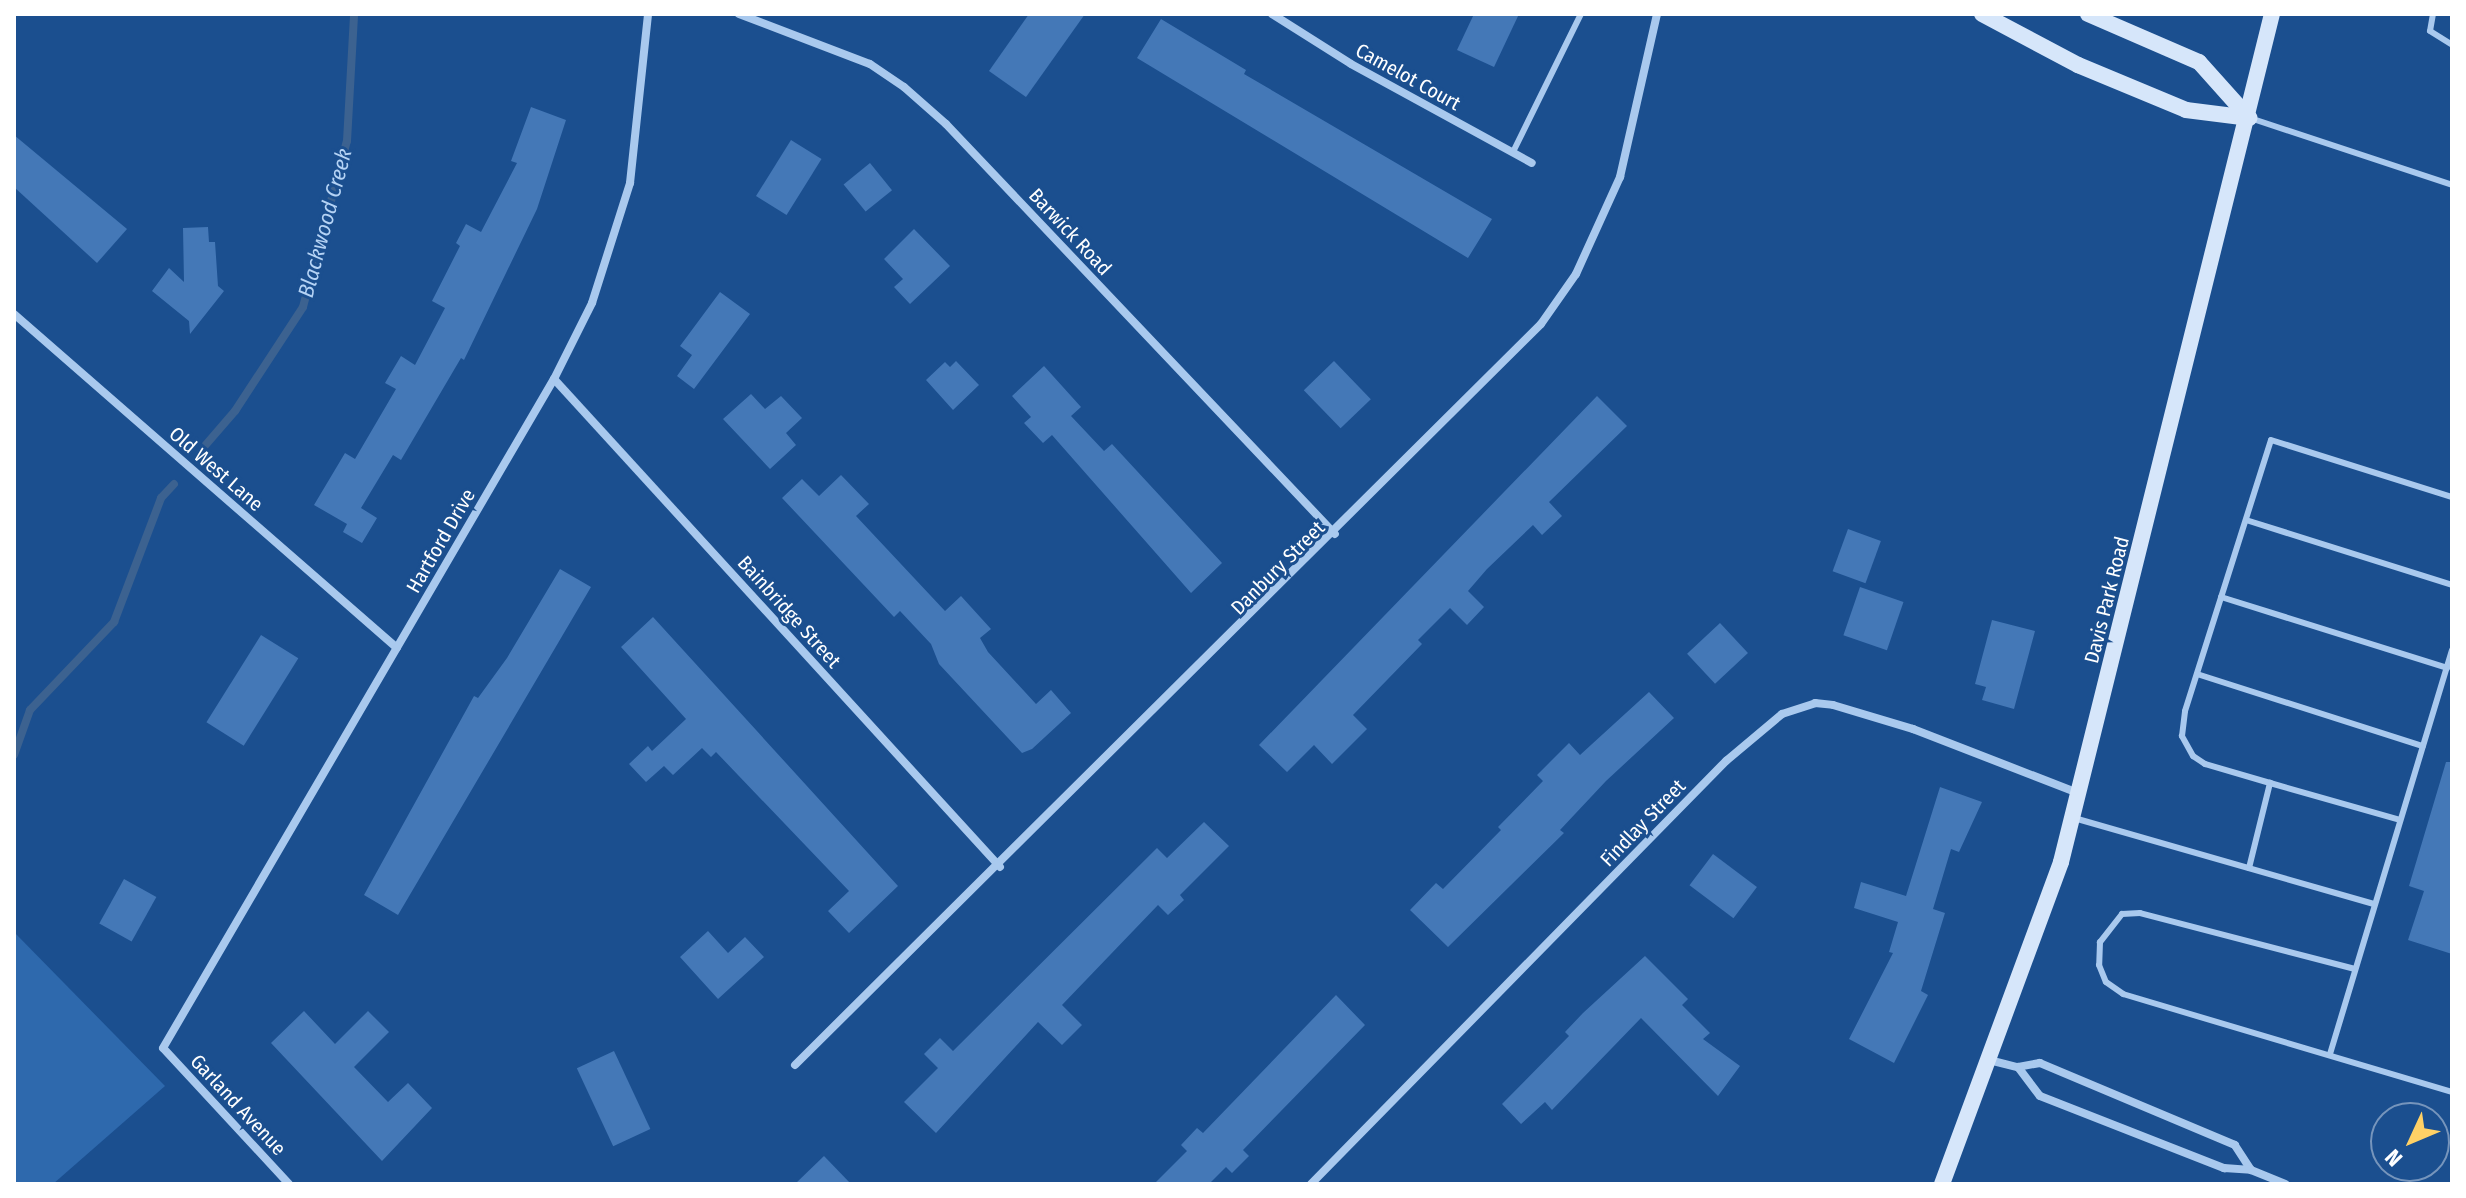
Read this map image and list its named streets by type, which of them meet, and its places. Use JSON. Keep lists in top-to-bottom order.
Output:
{
  "streets": {
    "main road": ["Davis Park Road"],
    "street": [
      "Camelot Court",
      "Barwick Road",
      "Old West Lane",
      "Hartford Drive",
      "Danbury Street",
      "Bainbridge Street",
      "Findlay Street",
      "Garland Avenue"
    ]
  },
  "crossings": [
    ["Barwick Road", "Danbury Street"],
    ["Old West Lane", "Hartford Drive"],
    ["Hartford Drive", "Bainbridge Street"],
    ["Hartford Drive", "Garland Avenue"],
    ["Danbury Street", "Bainbridge Street"],
    ["Davis Park Road", "Findlay Street"]
  ],
  "water": ["Blackwood Creek"],
  "north": "bottom left"
}
